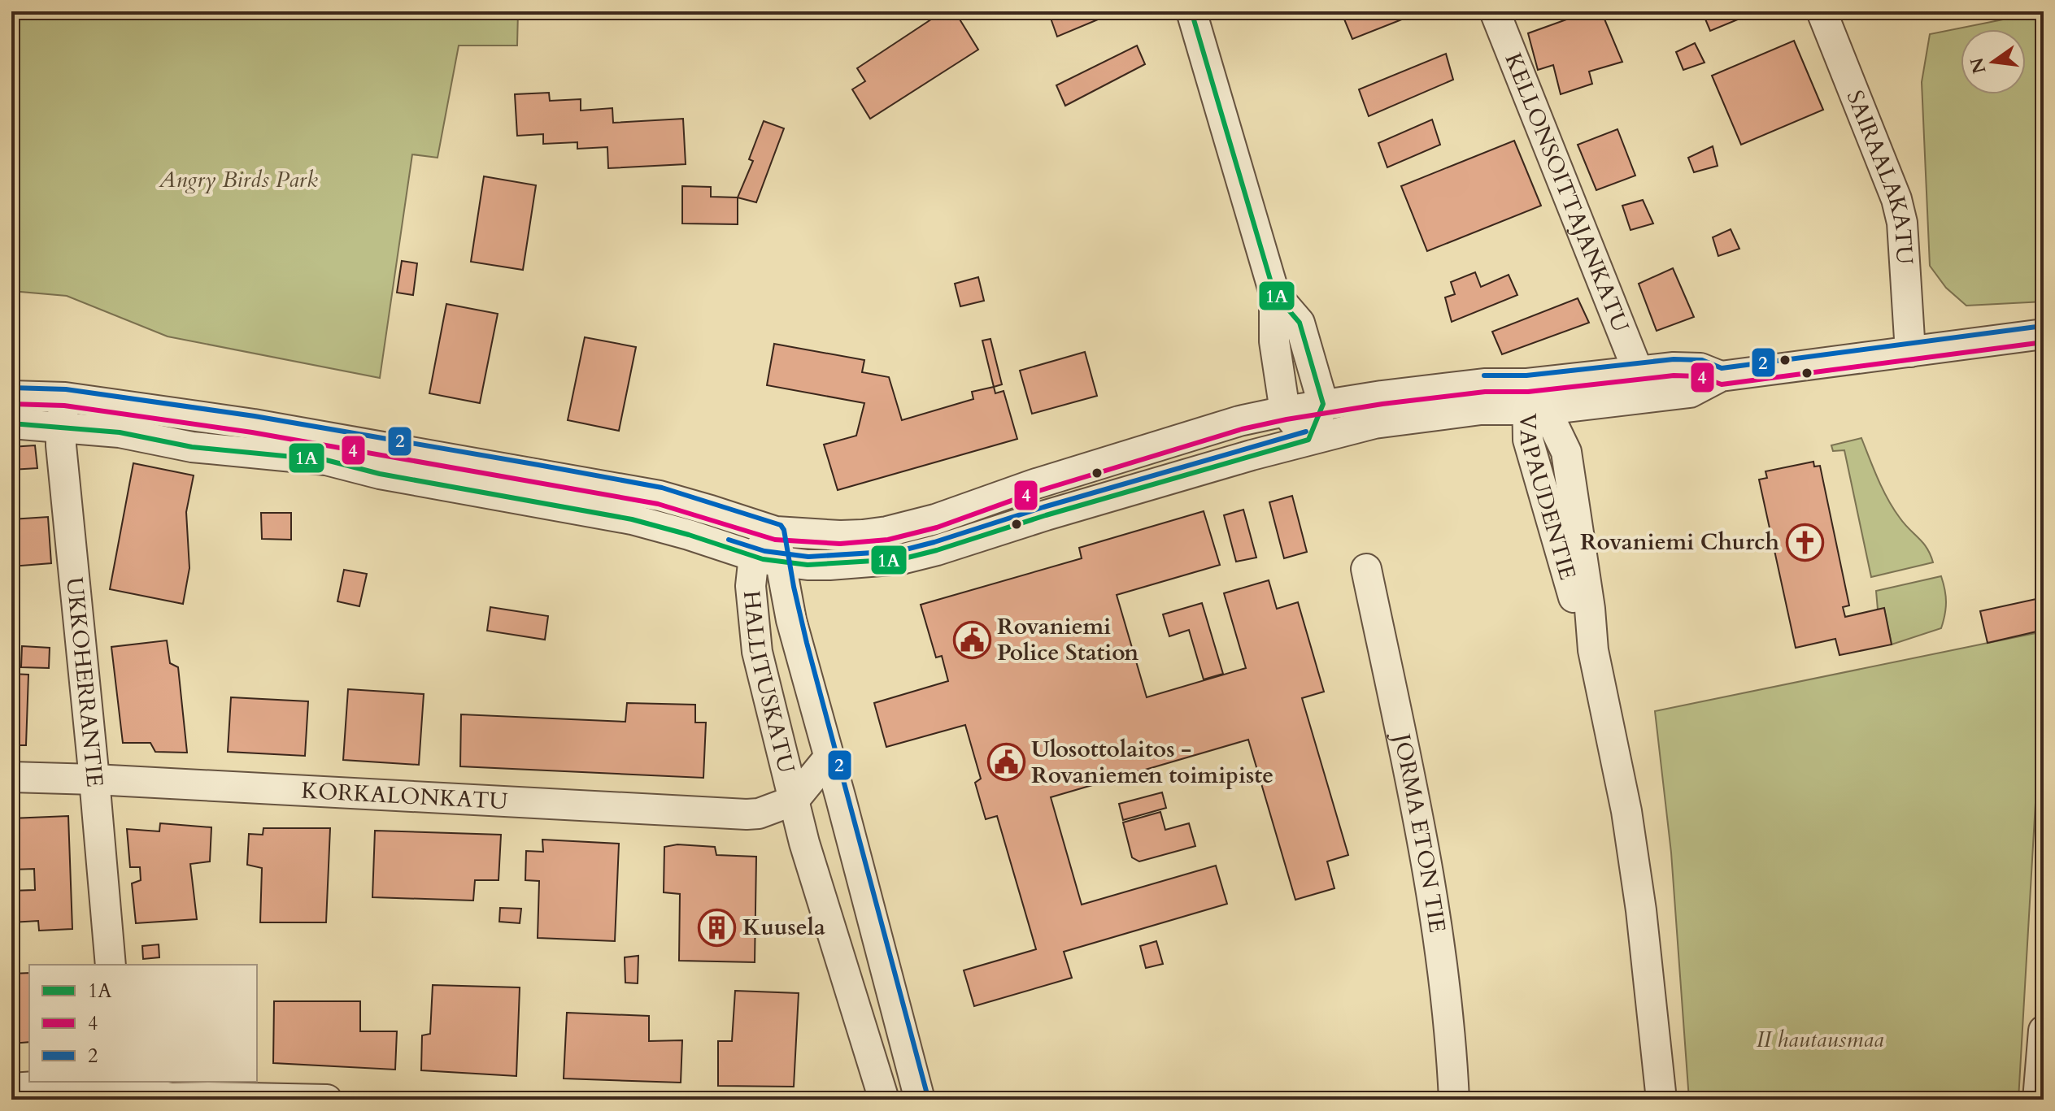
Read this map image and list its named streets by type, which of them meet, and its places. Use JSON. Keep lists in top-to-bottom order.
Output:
{
  "streets": {
    "street": [
      "SAIRAALAKATU",
      "KELLONSOITTAJANKATU",
      "VAPAUDENTIE",
      "HALLITUSKATU",
      "UKKOHERRANTIE",
      "KORKALONKATU",
      "JORMA ETON TIE"
    ]
  },
  "crossings": [
    ["HALLITUSKATU", "KORKALONKATU"],
    ["UKKOHERRANTIE", "KORKALONKATU"]
  ],
  "parks": ["Angry Birds Park", "II hautausmaa"],
  "places": {
    "church": ["Rovaniemi Church"],
    "public building": ["Rovaniemi Police Station", "Ulosottolaitos - Rovaniemen toimipiste"],
    "building": ["Kuusela"]
  },
  "lines": ["transit line 1A", "transit line 2", "transit line 4"],
  "legend": ["1A", "4", "2"],
  "north": "left"
}
